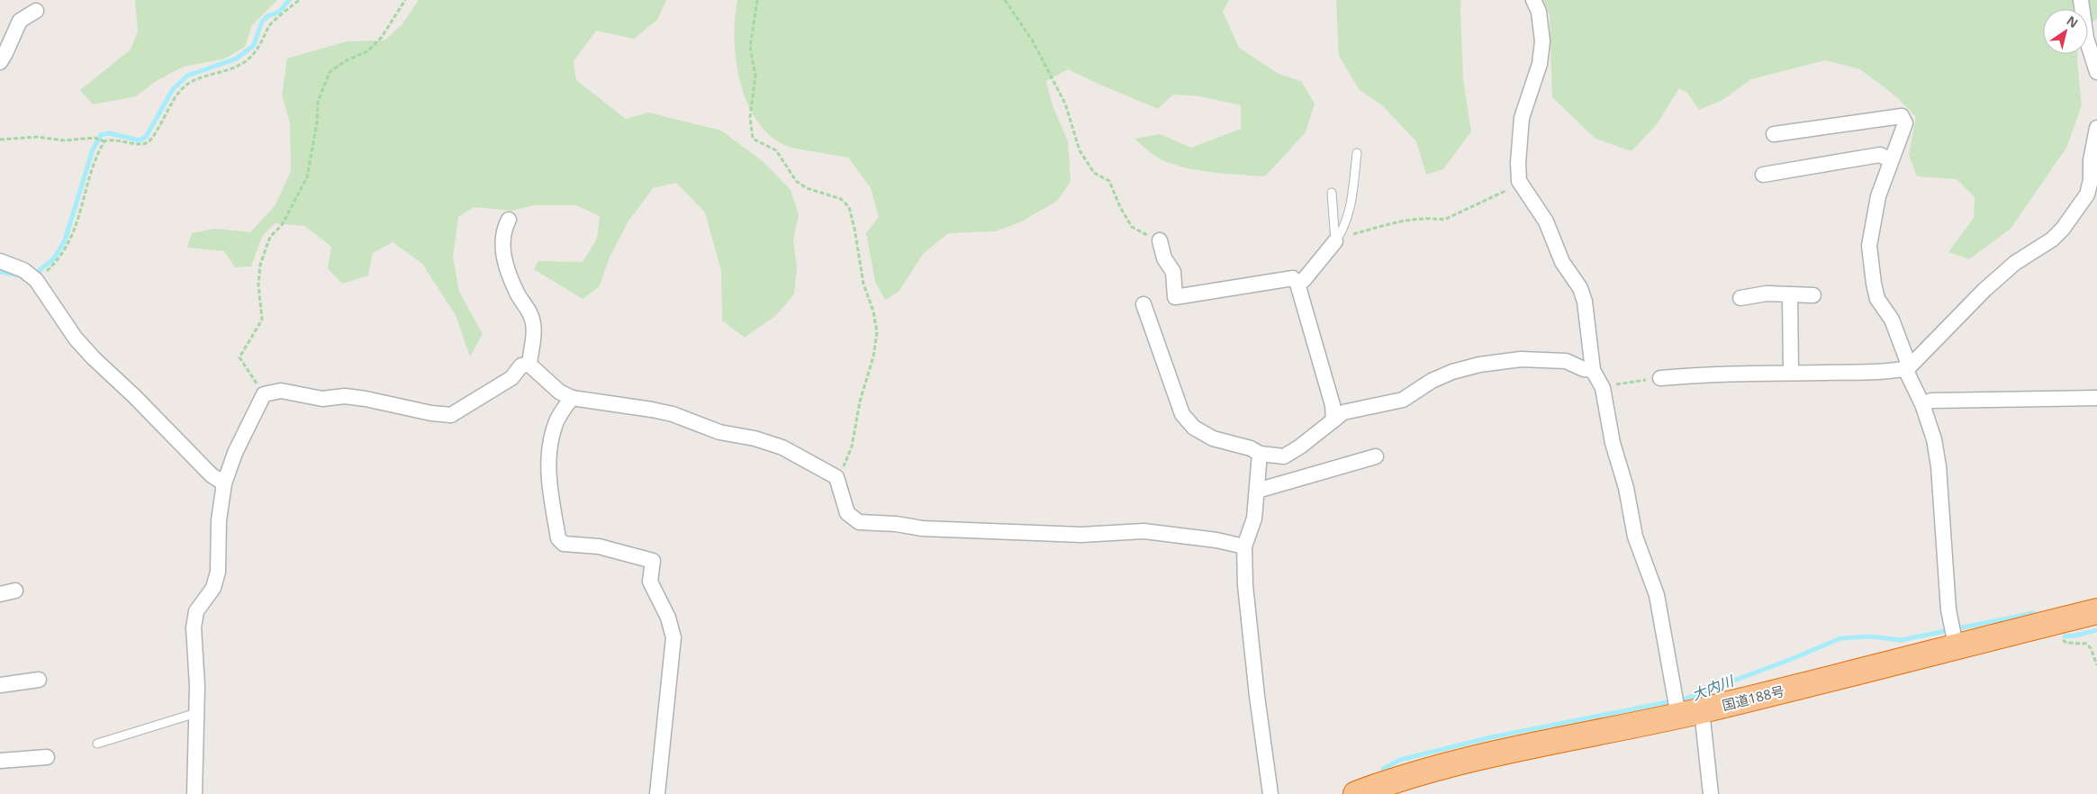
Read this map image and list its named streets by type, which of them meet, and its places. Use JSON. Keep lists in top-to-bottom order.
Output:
{
  "streets": {
    "highway": ["国道188号"]
  },
  "water": ["大内川"],
  "north": "top right"
}
